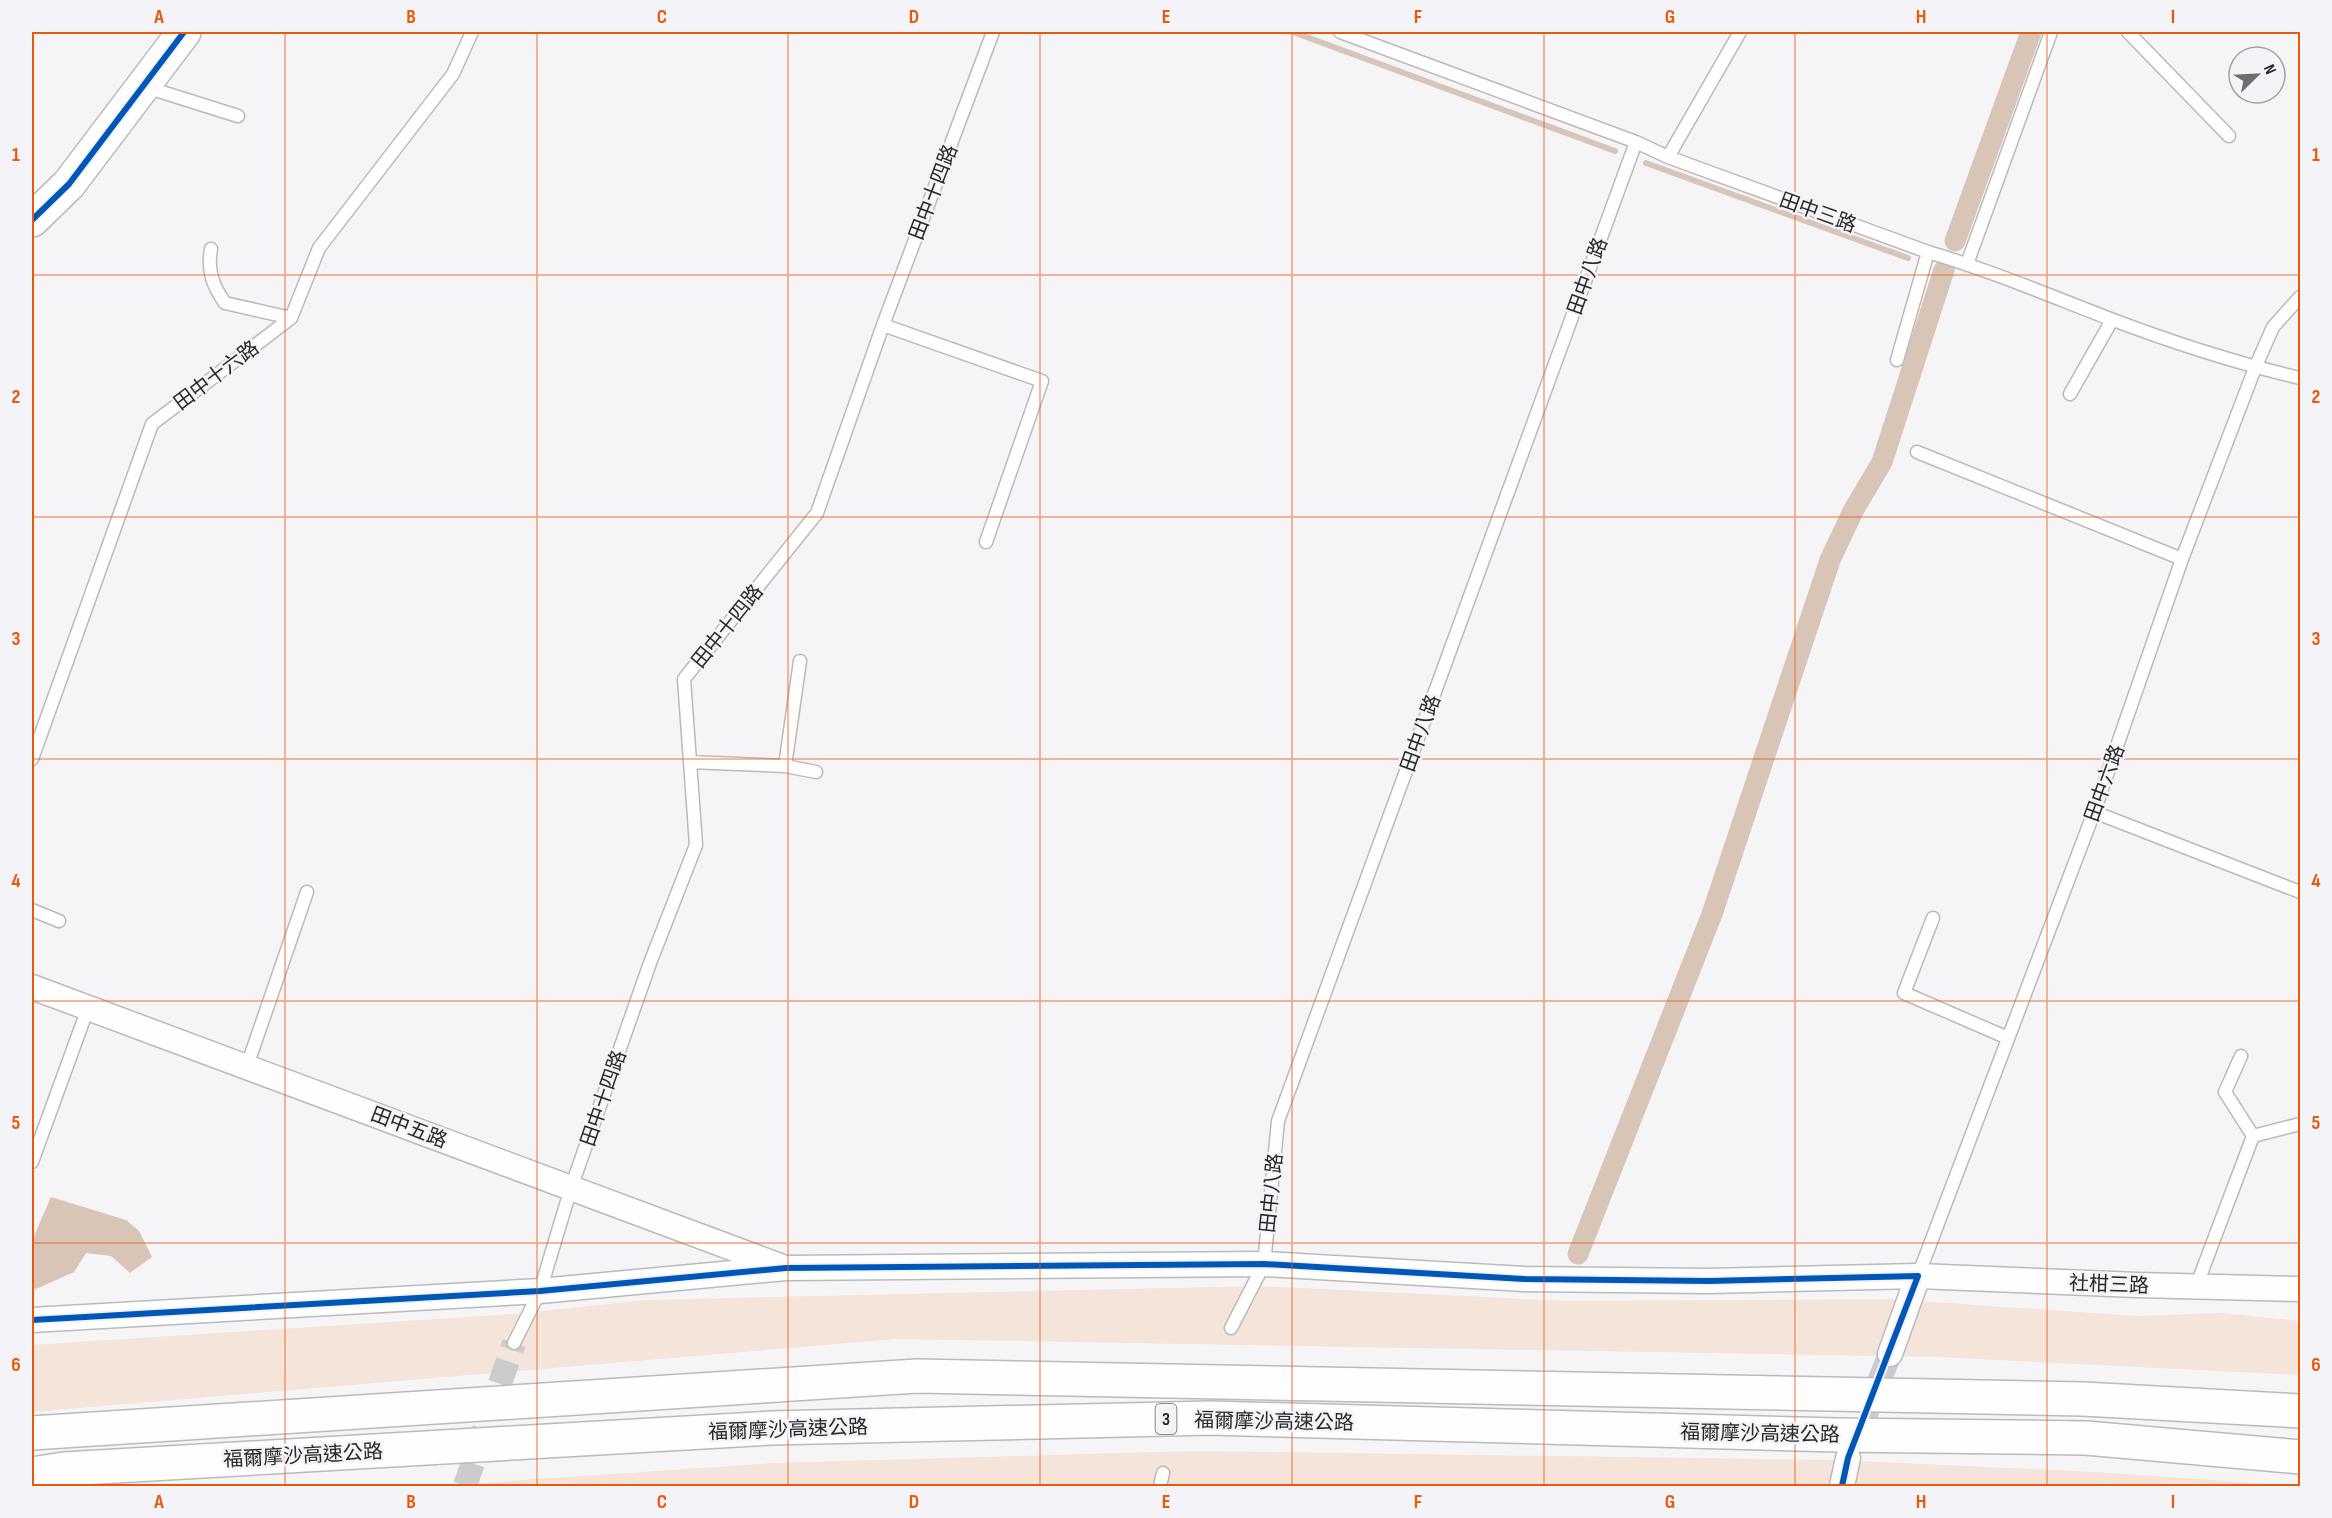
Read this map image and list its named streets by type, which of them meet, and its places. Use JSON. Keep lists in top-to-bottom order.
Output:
{
  "streets": {
    "main road": ["3", "福爾摩沙高速公路"],
    "street": ["田中五路", "社柑三路"],
    "lane": [
      "田中十四路",
      "田中三路",
      "田中八路",
      "田中十六路",
      "田中六路"
    ]
  },
  "crossings": [
    ["田中十四路", "田中五路"],
    ["田中十四路", "社柑三路"],
    ["田中三路", "田中八路"],
    ["田中三路", "田中六路"],
    ["田中八路", "社柑三路"],
    ["田中六路", "社柑三路"],
    ["田中五路", "社柑三路"]
  ],
  "north": "top right",
  "grid": {
    "columns": [
      "A",
      "B",
      "C",
      "D",
      "E",
      "F",
      "G",
      "H",
      "I"
    ],
    "rows": [
      "1",
      "2",
      "3",
      "4",
      "5",
      "6"
    ]
  }
}
